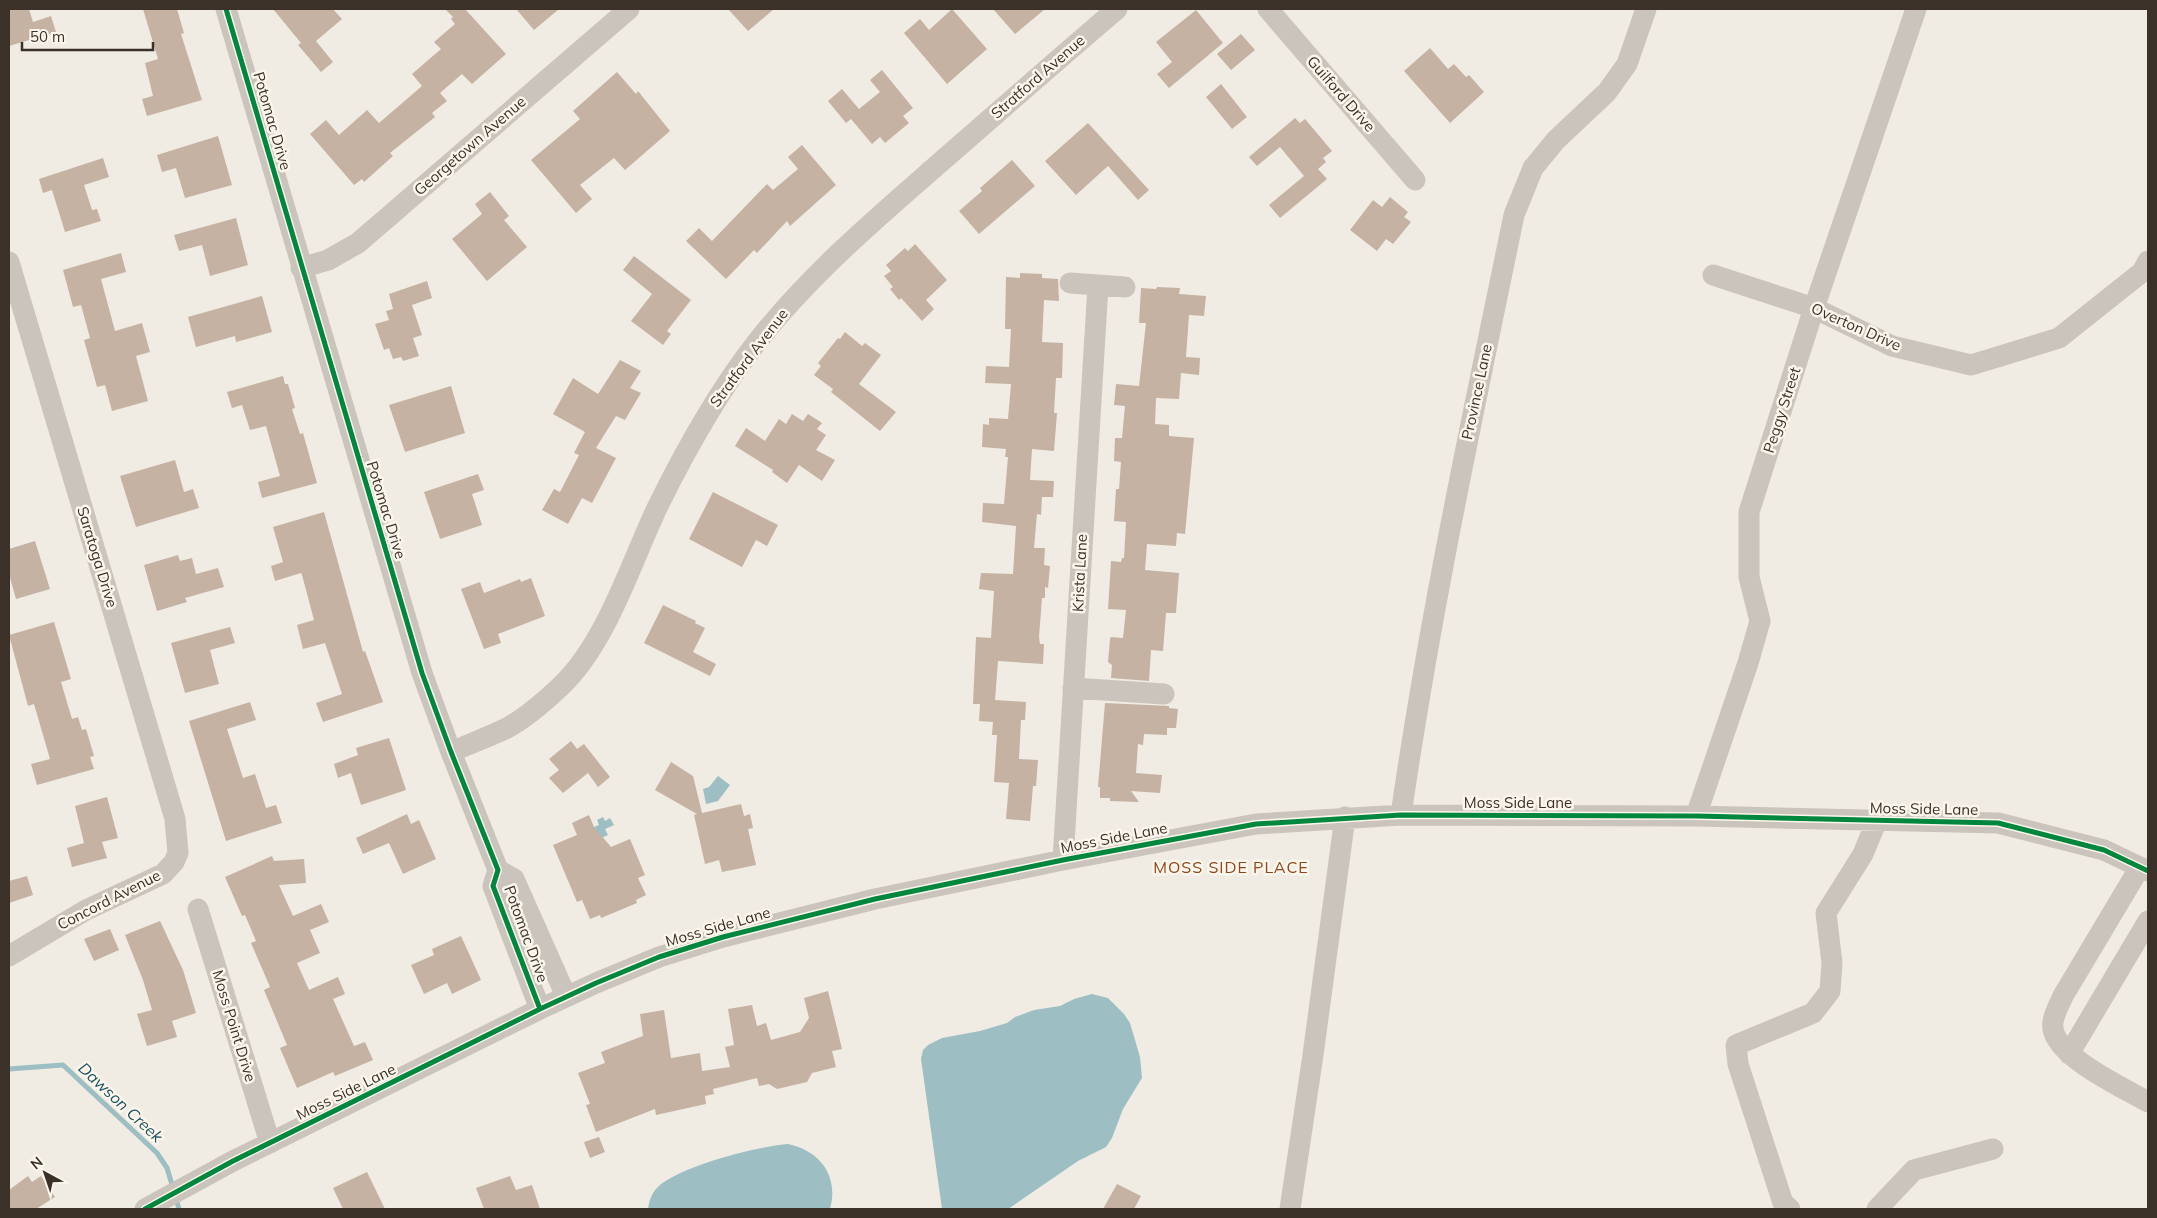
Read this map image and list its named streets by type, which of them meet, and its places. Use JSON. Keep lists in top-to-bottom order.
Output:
{
  "streets": {
    "street": [
      "Stratford Avenue",
      "Guilford Drive",
      "Potomac Drive",
      "Georgetown Avenue",
      "Overton Drive",
      "Province Lane",
      "Peggy Street",
      "Saratoga Drive",
      "Krista Lane",
      "Moss Side Lane",
      "Concord Avenue",
      "Moss Point Drive"
    ]
  },
  "crossings": [
    ["Stratford Avenue", "Potomac Drive"],
    ["Potomac Drive", "Georgetown Avenue"],
    ["Potomac Drive", "Moss Side Lane"],
    ["Overton Drive", "Peggy Street"],
    ["Province Lane", "Moss Side Lane"],
    ["Peggy Street", "Moss Side Lane"],
    ["Saratoga Drive", "Concord Avenue"],
    ["Krista Lane", "Moss Side Lane"],
    ["Moss Side Lane", "Moss Point Drive"]
  ],
  "districts": ["MOSS SIDE PLACE"],
  "water": ["Dawson Creek"],
  "scale_bar": "50 m",
  "north": "top left"
}
